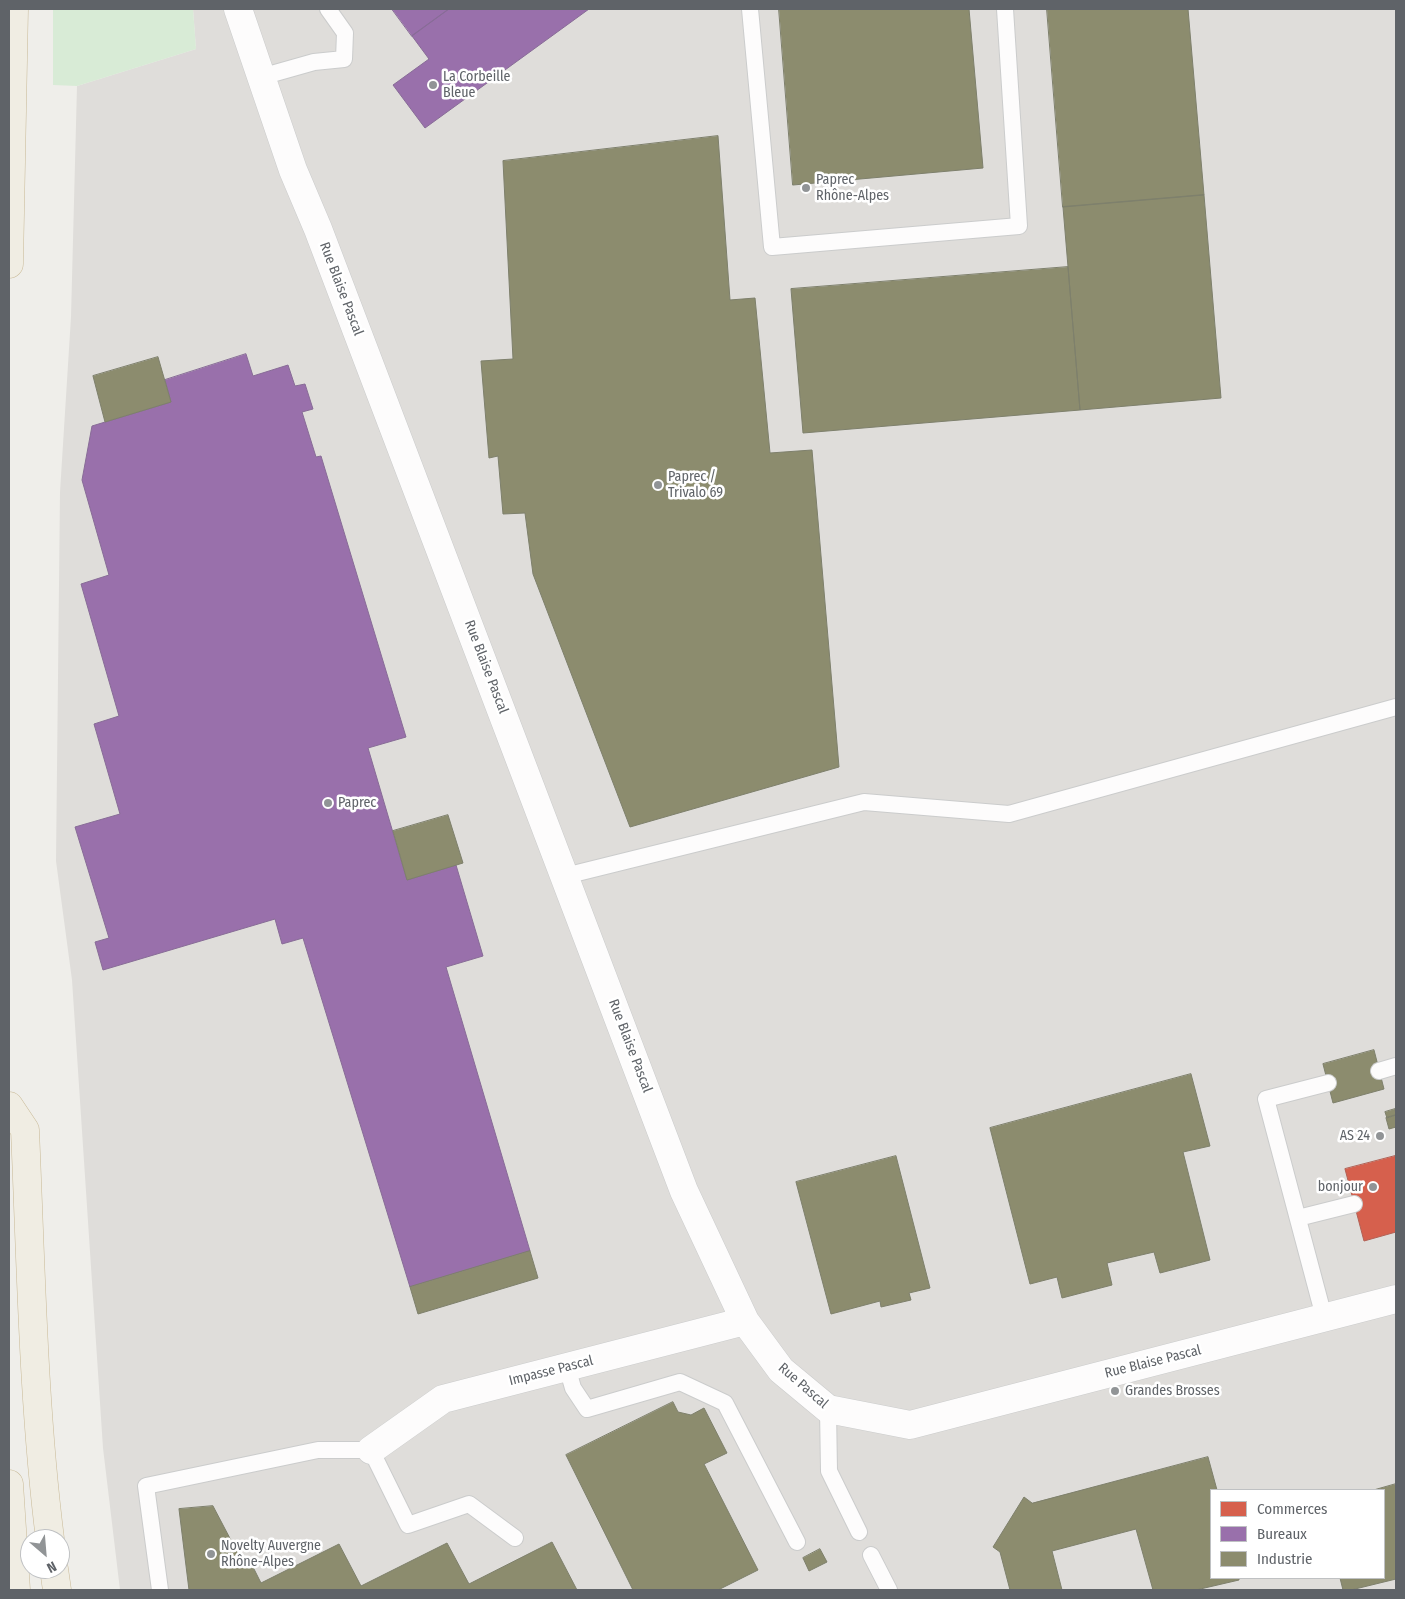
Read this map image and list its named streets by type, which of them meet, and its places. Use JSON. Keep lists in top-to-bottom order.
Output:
{
  "streets": {
    "street": ["Rue Blaise Pascal", "Impasse Pascal", "Rue Pascal"]
  },
  "crossings": [
    ["Rue Blaise Pascal", "Impasse Pascal"],
    ["Rue Blaise Pascal", "Rue Pascal"],
    ["Impasse Pascal", "Rue Pascal"]
  ],
  "places": [
    "La Corbeille Bleue",
    "Paprec Rhône-Alpes",
    "Paprec / Trivalo 69",
    "Paprec",
    "AS 24",
    "bonjour",
    "Grandes Brosses",
    "Novelty Auvergne Rhône-Alpes"
  ],
  "legend": ["Commerces", "Bureaux", "Industrie"],
  "north": "bottom right"
}
